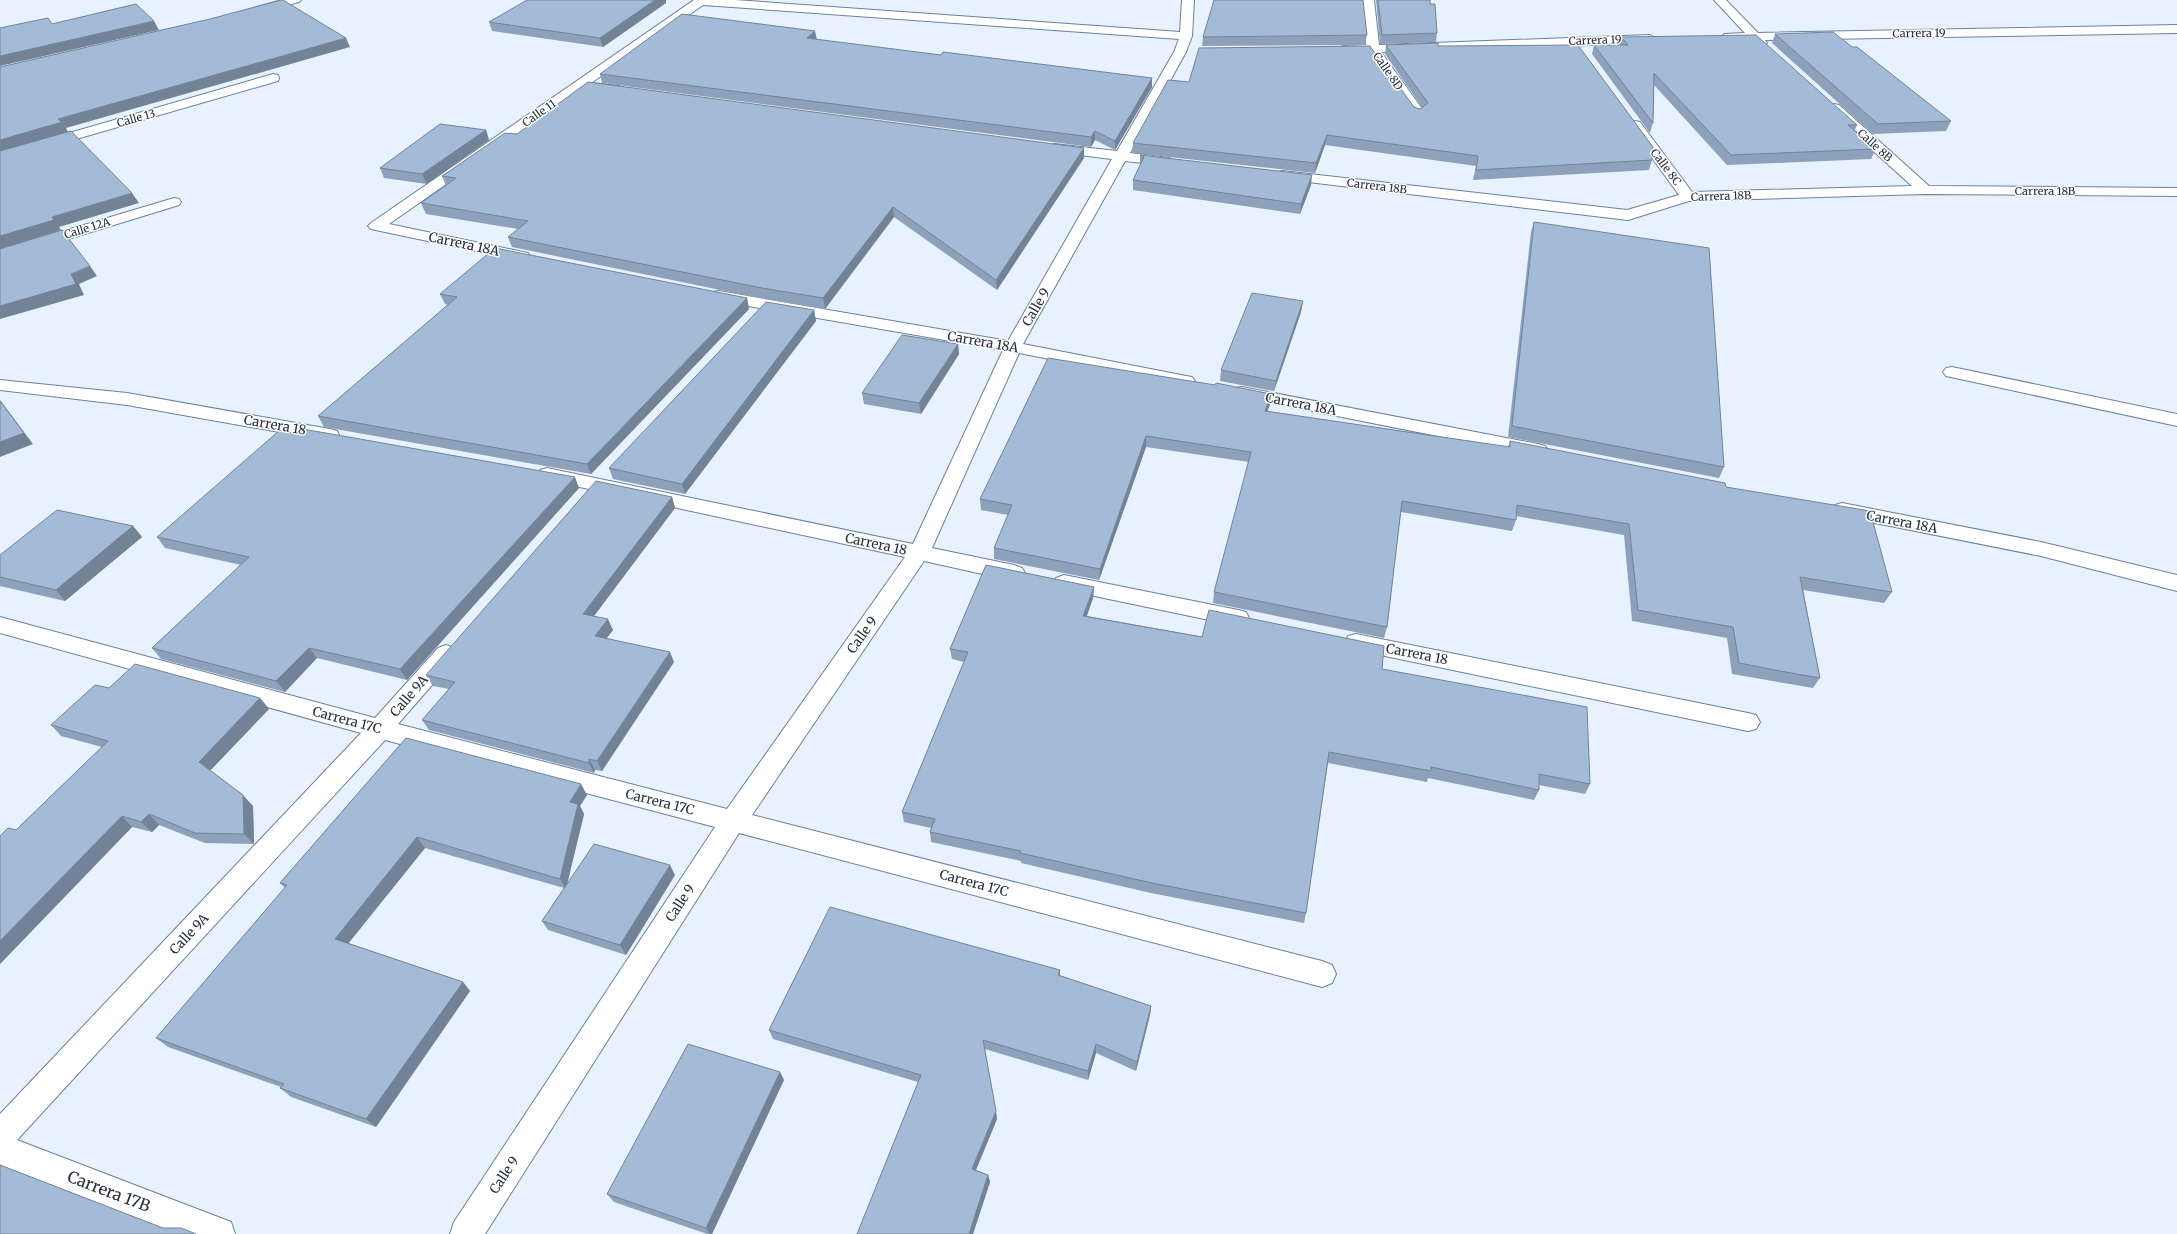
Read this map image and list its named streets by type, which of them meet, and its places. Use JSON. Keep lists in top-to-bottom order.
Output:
{
  "streets": {
    "street": [
      "Carrera 19",
      "Calle 8D",
      "Calle 11",
      "Calle 13",
      "Calle 8B",
      "Calle 8C",
      "Carrera 18B",
      "Calle 12A",
      "Carrera 18A",
      "Calle 9",
      "Carrera 18",
      "Calle 9A",
      "Carrera 17C",
      "Carrera 17B"
    ]
  },
  "crossings": [
    ["Carrera 19", "Calle 8D"],
    ["Calle 11", "Carrera 18A"],
    ["Calle 8B", "Carrera 18B"],
    ["Calle 8C", "Carrera 18B"],
    ["Carrera 18A", "Calle 9"],
    ["Calle 9", "Carrera 18"],
    ["Calle 9", "Carrera 17C"],
    ["Calle 9A", "Carrera 17C"]
  ]
}
